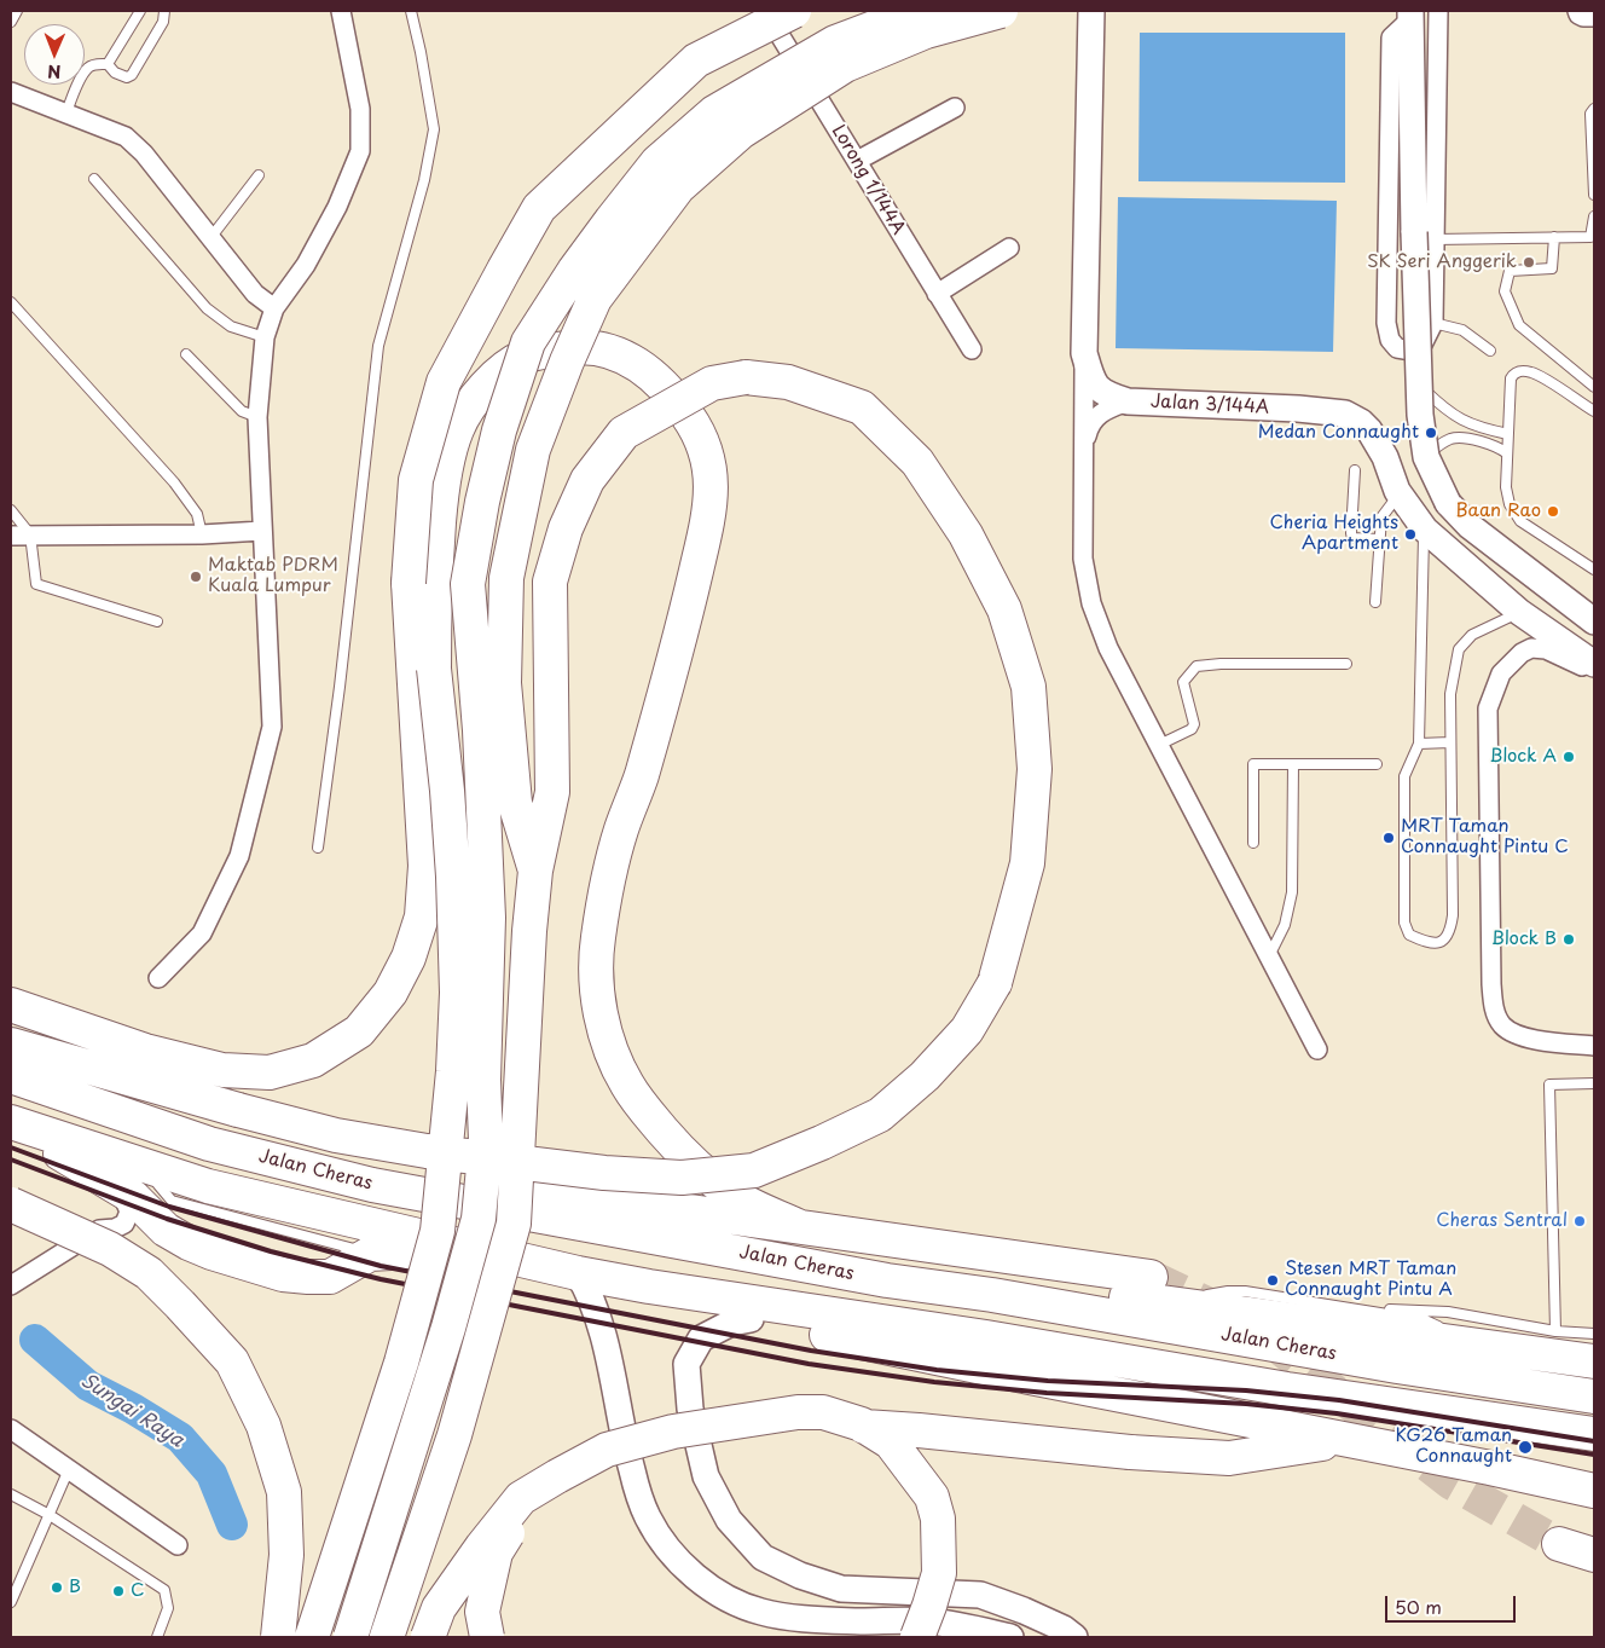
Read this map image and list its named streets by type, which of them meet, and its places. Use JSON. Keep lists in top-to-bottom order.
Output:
{
  "streets": {
    "highway": ["Jalan Cheras"],
    "street": ["Lorong 1/144A", "Jalan 3/144A"]
  },
  "water": ["Sungai Raya"],
  "places": [
    "SK Seri Anggerik",
    "Medan Connaught",
    "Baan Rao",
    "Cheria Heights Apartment",
    "Maktab PDRM Kuala Lumpur",
    "Block A",
    "MRT Taman Connaught Pintu C",
    "Block B",
    "Cheras Sentral",
    "Stesen MRT Taman Connaught Pintu A",
    "KG26 Taman Connaught",
    "B",
    "C"
  ],
  "scale_bar": "50 m",
  "north": "bottom"
}
